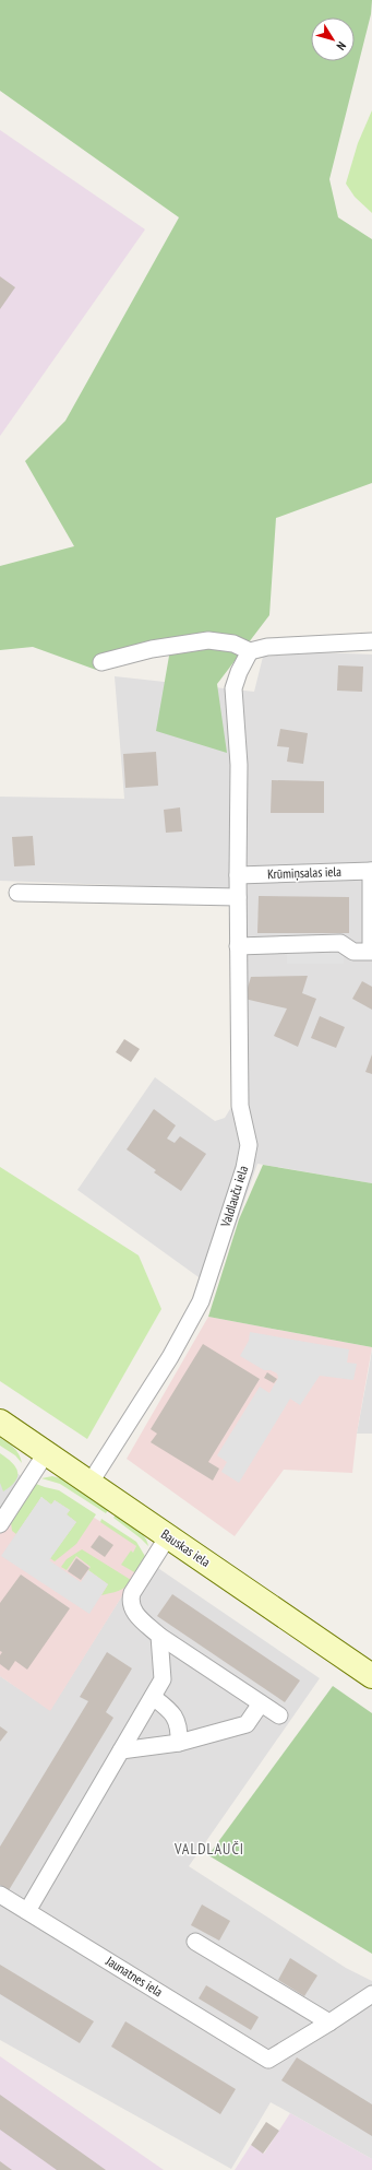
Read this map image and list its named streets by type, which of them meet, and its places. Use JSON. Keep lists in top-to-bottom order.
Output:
{
  "streets": {
    "main road": ["Bauskas iela"],
    "street": ["Krūmiņsalas iela", "Valdlauču iela", "Jaunatnes iela"]
  },
  "crossings": [
    ["Krūmiņsalas iela", "Valdlauču iela"],
    ["Valdlauču iela", "Bauskas iela"]
  ],
  "districts": ["VALDLAUČI"],
  "north": "bottom right"
}
